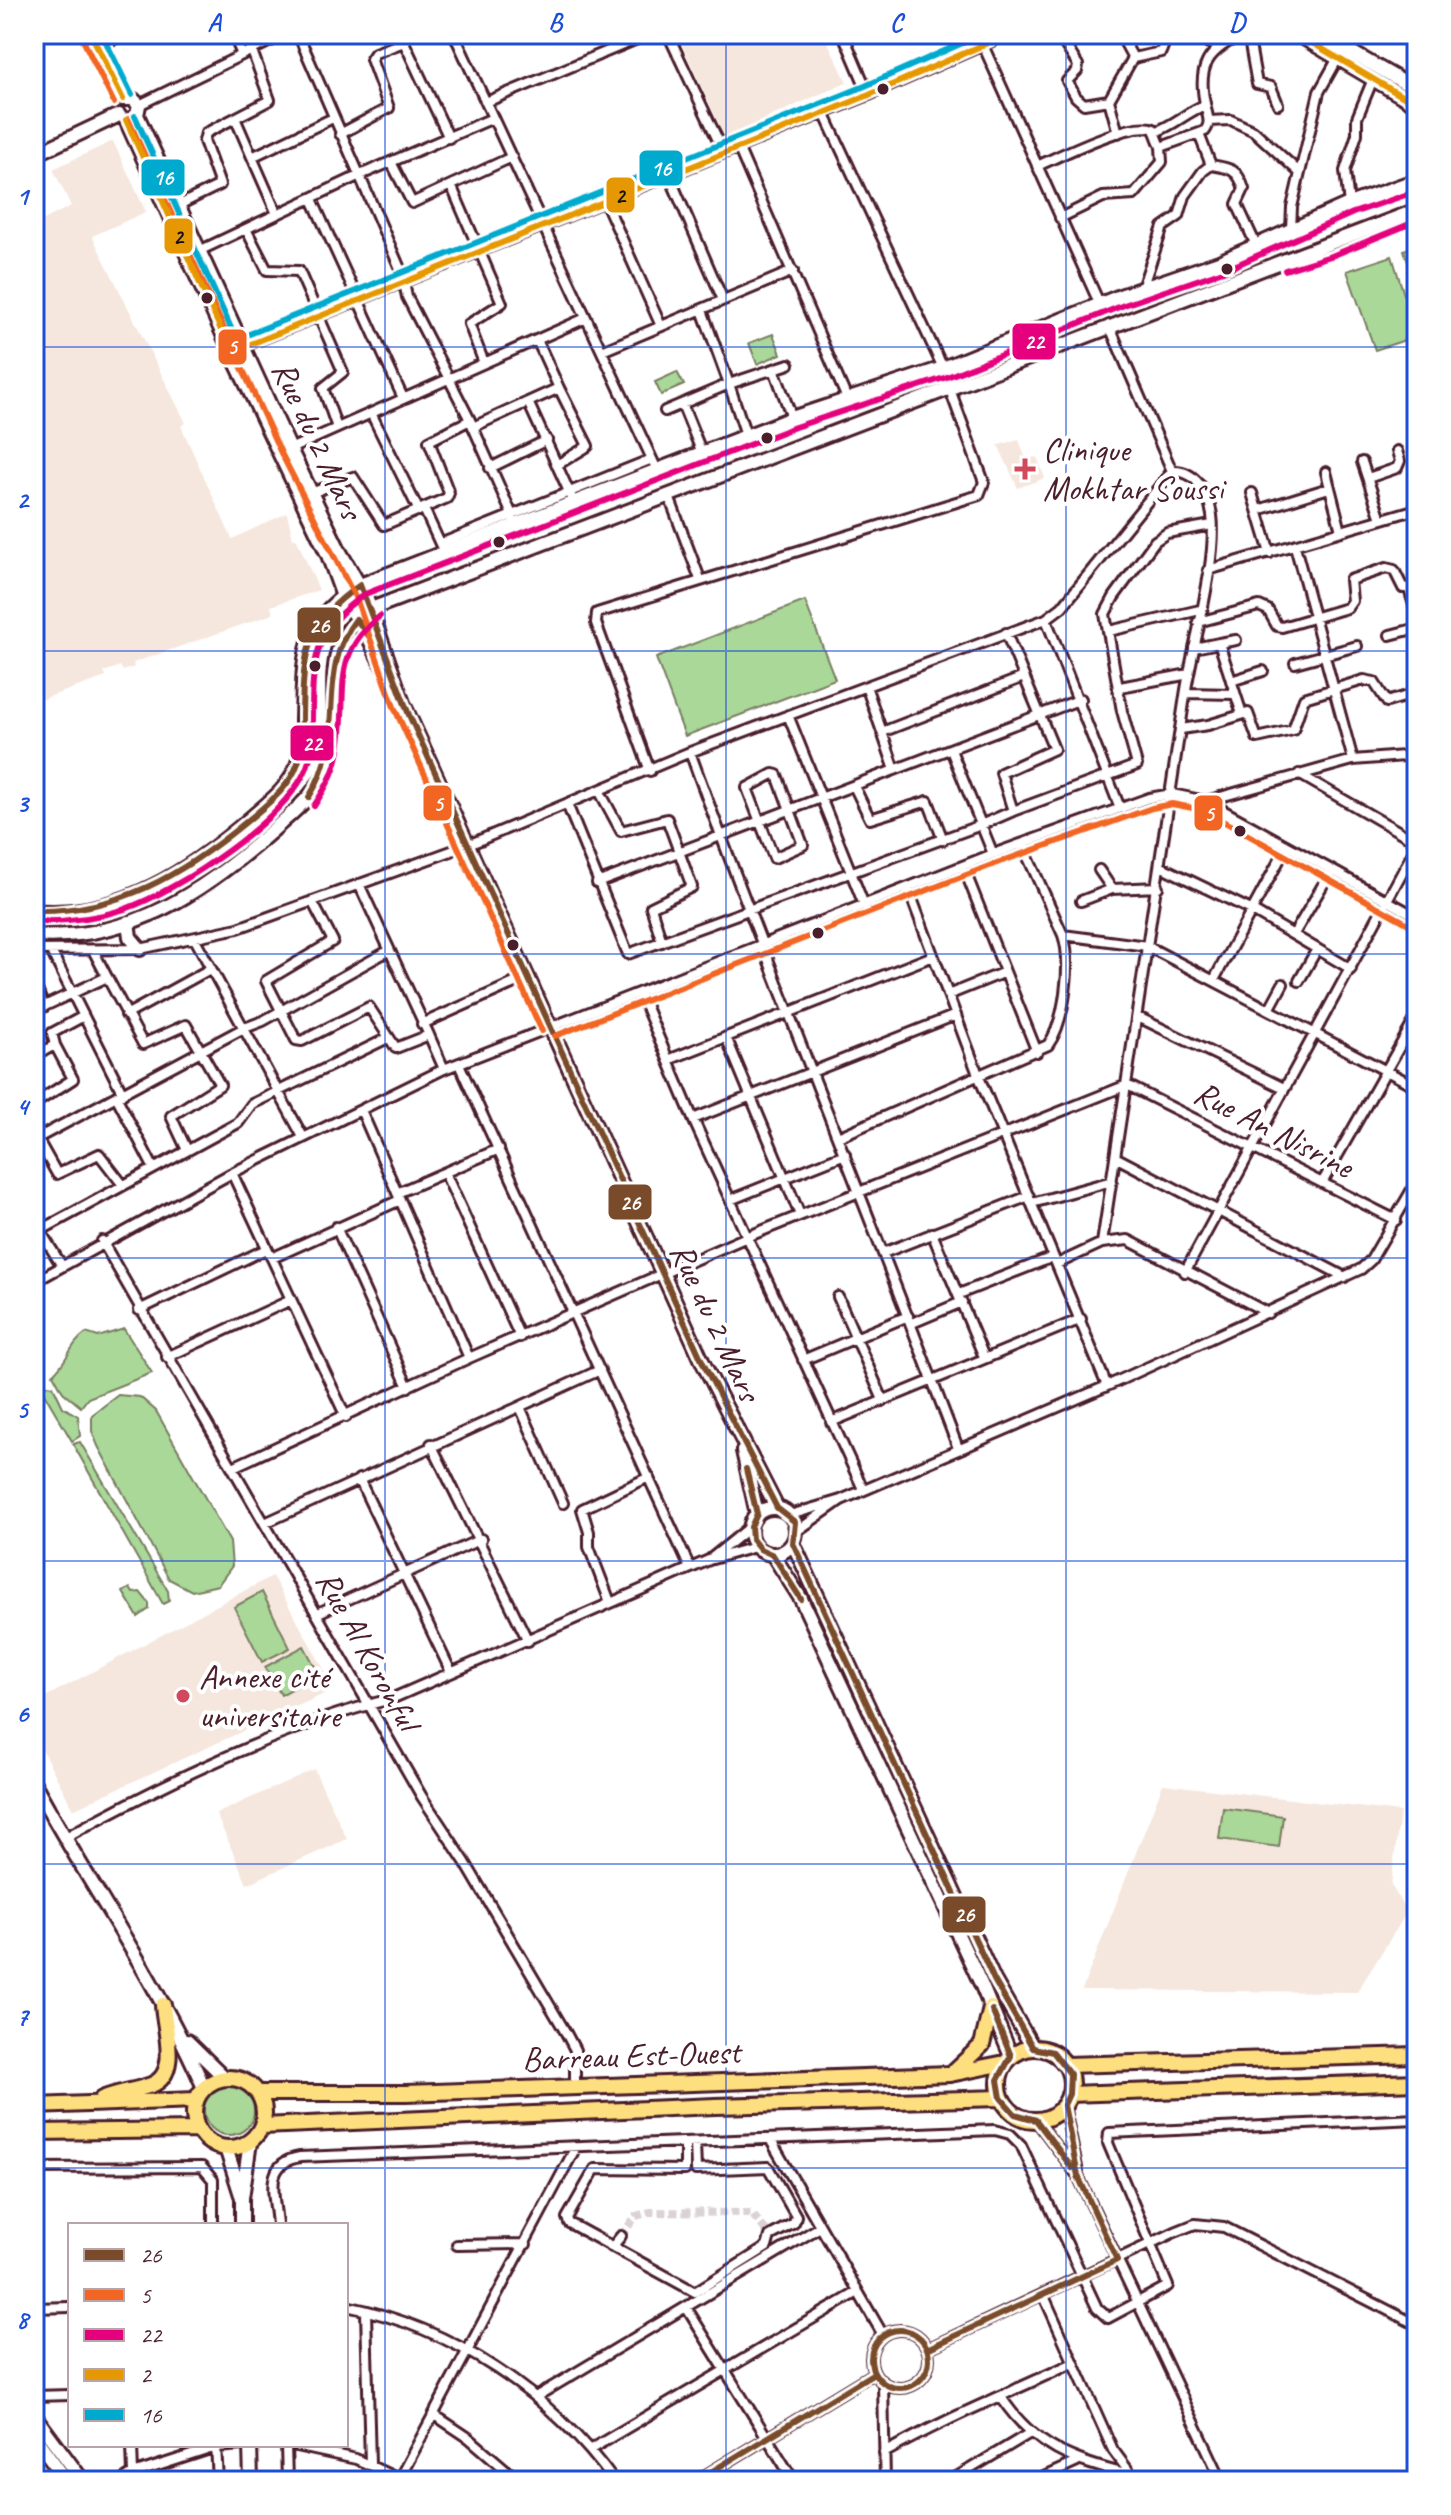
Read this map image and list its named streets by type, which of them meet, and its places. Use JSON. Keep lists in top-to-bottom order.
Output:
{
  "streets": {
    "main road": ["Barreau Est-Ouest"],
    "street": ["Rue du 2 Mars", "Rue An Nisrine", "Rue Al Koronful"]
  },
  "crossings": [
    ["Rue Al Koronful", "Barreau Est-Ouest"]
  ],
  "places": {
    "health": ["Clinique Mokhtar Soussi"],
    "other": ["Annexe cité universitaire"]
  },
  "lines": [
    "transit line 2",
    "transit line 16",
    "transit line 5",
    "transit line 22",
    "transit line 26"
  ],
  "legend": [
    "26",
    "5",
    "22",
    "2",
    "16"
  ],
  "grid": {
    "columns": [
      "A",
      "B",
      "C",
      "D"
    ],
    "rows": [
      "1",
      "2",
      "3",
      "4",
      "5",
      "6",
      "7",
      "8"
    ]
  }
}
